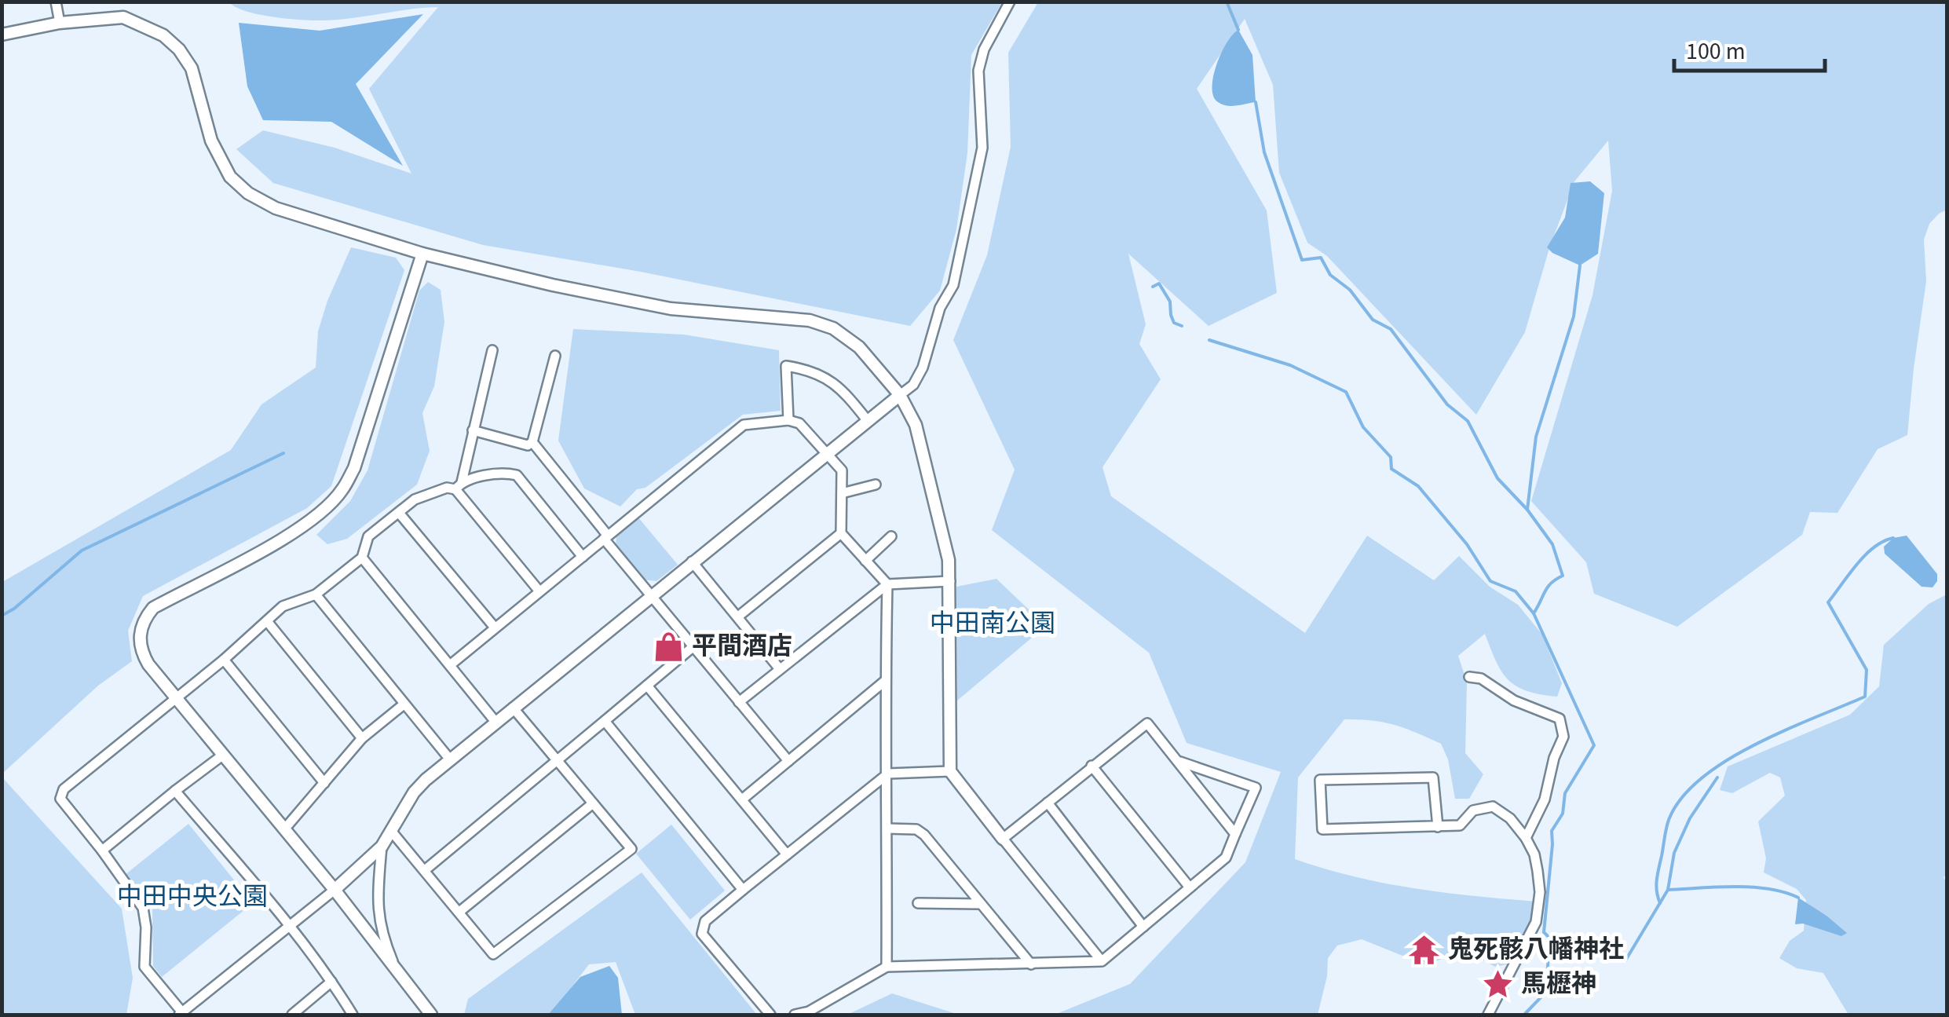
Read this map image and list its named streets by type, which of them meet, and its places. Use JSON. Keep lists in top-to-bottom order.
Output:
{
  "parks": ["中田南公園", "中田中央公園"],
  "places": {
    "shop": ["平間酒店"],
    "temple": ["鬼死骸八幡神社"],
    "place": ["馬櫪神"]
  },
  "scale_bar": "100 m"
}
